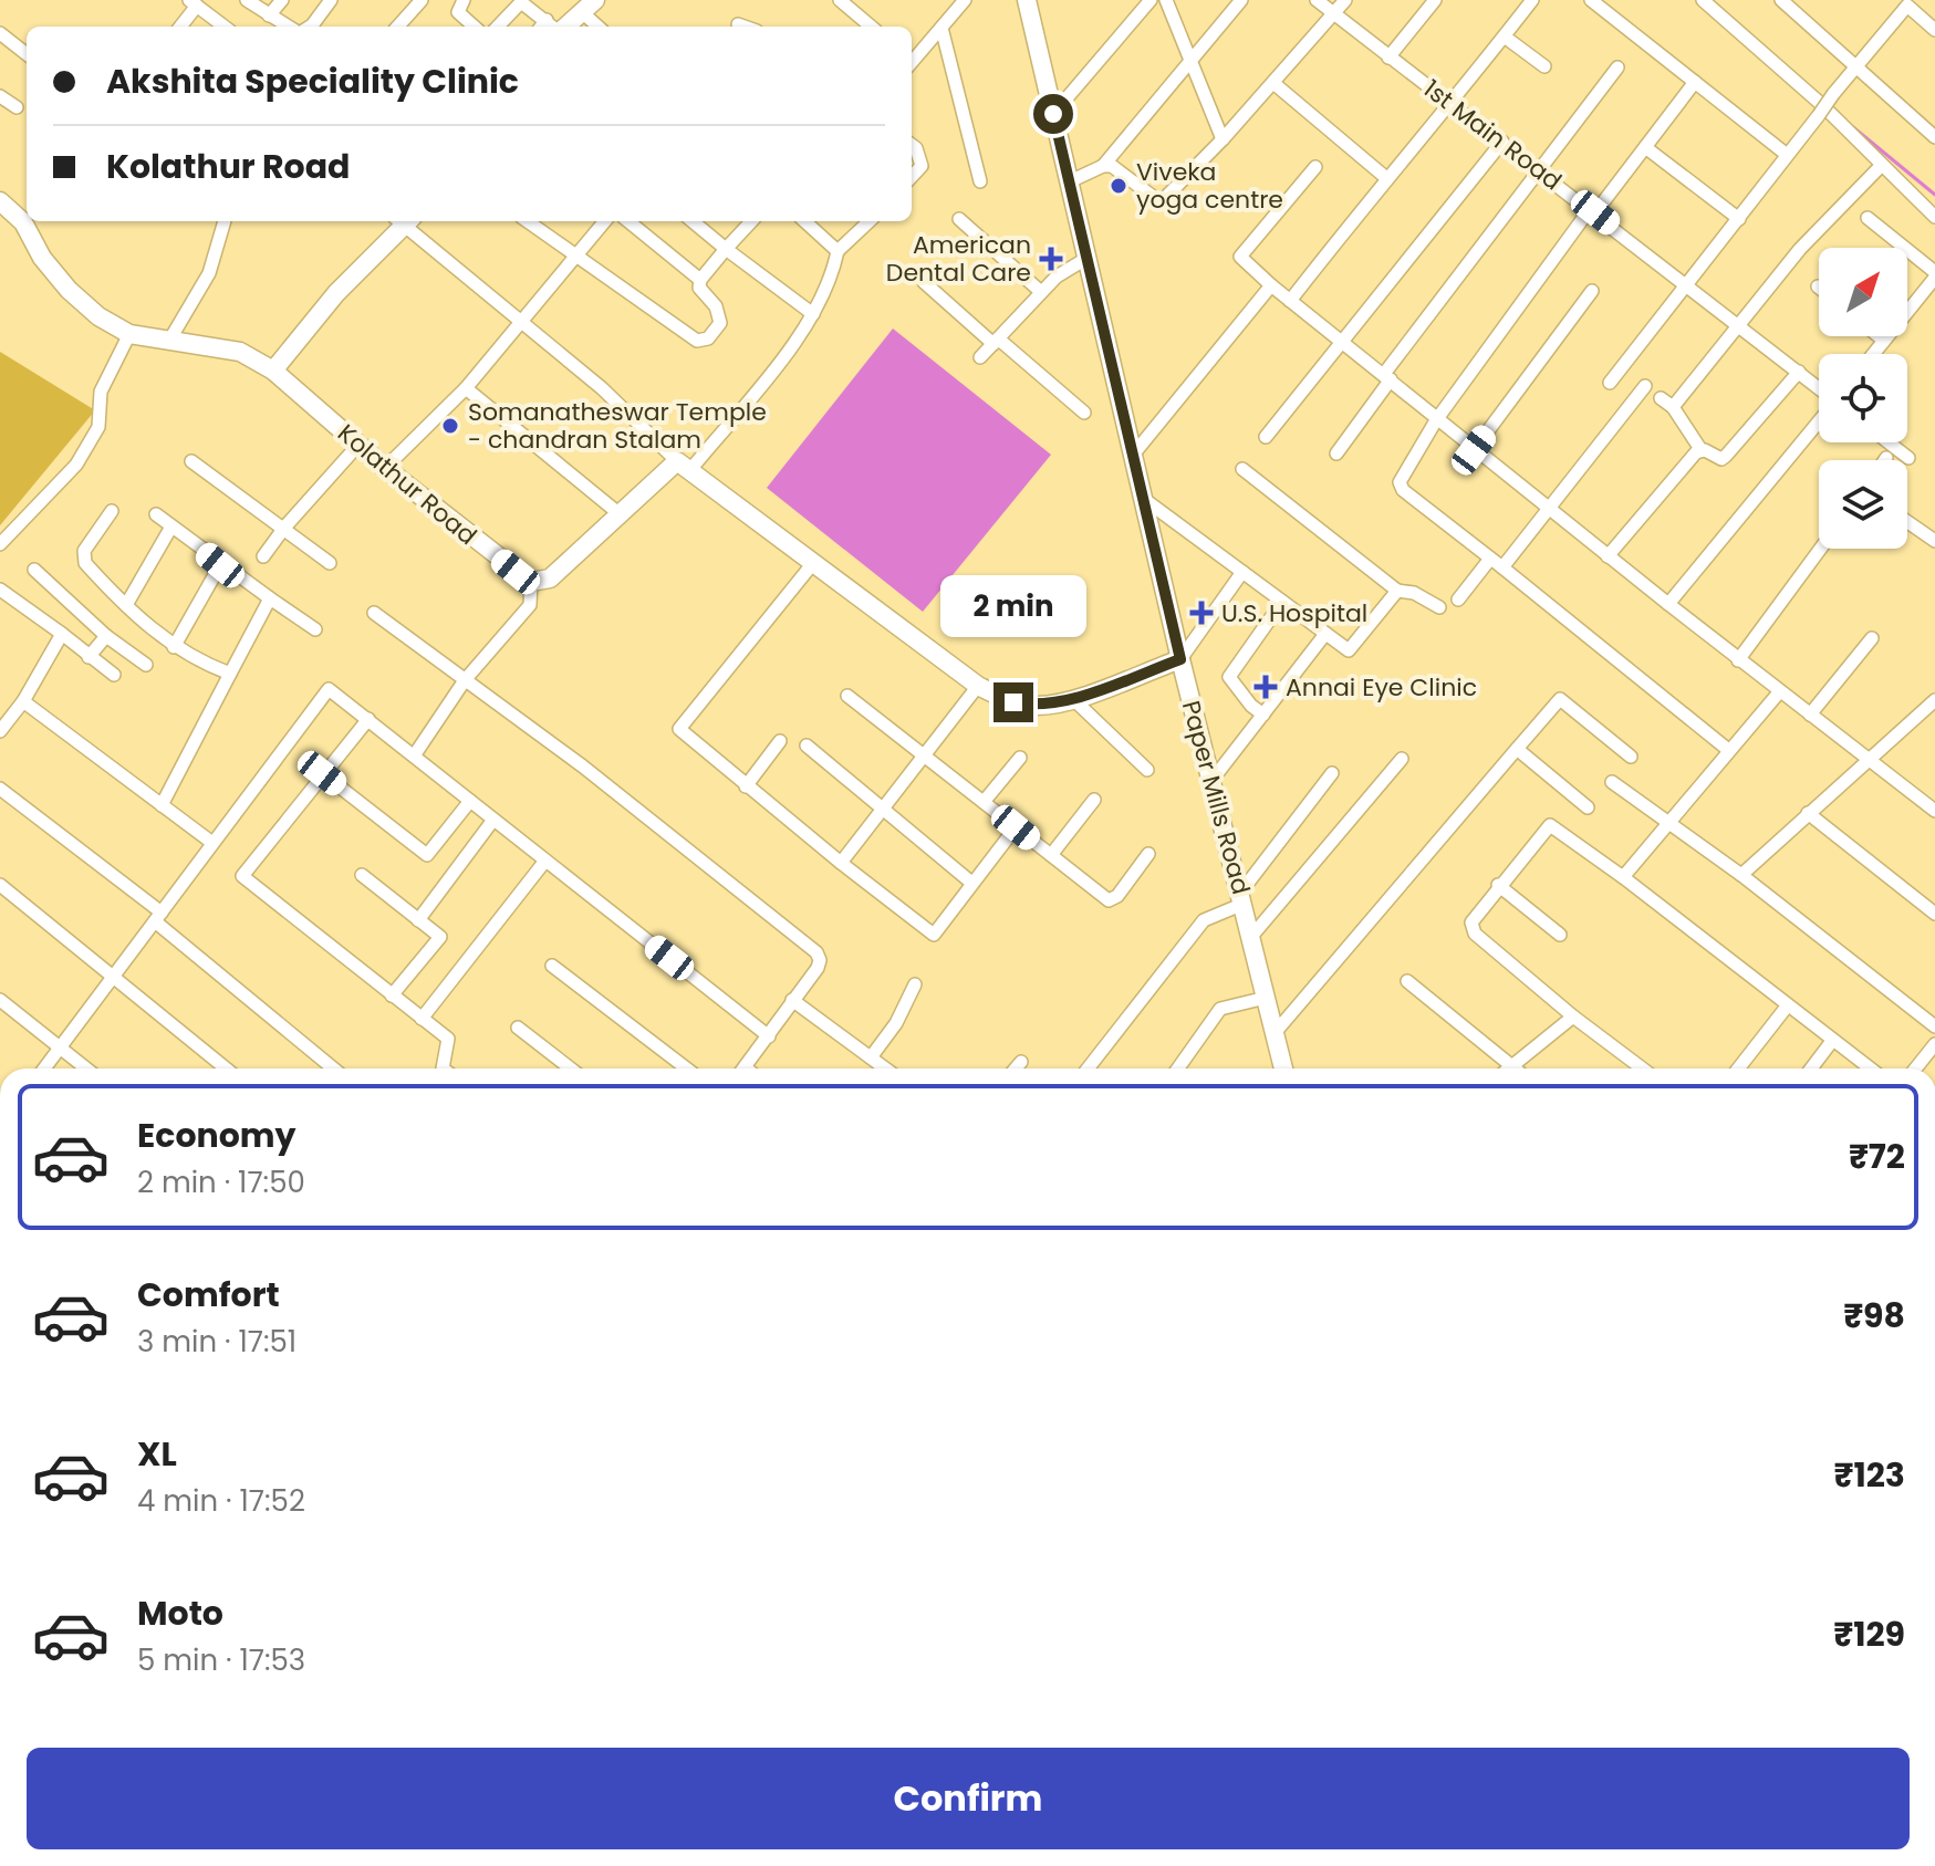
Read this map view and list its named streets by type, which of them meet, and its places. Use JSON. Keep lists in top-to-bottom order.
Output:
{
  "streets": {
    "main road": ["Kolathur Road", "Paper Mills Road"],
    "street": ["1st Main Road"]
  },
  "places": {
    "other": ["Viveka yoga centre", "Somanatheswar Temple - chandran Stalam"],
    "health": ["American Dental Care", "U.S. Hospital", "Annai Eye Clinic"]
  },
  "north": "top right",
  "page": {
    "banner": ["Akshita Speciality Clinic", "Kolathur Road"],
    "bubble": "2 min",
    "list": [
      {
        "name": "Economy",
        "note": "2 min · 17:50",
        "value": "₹72"
      },
      {
        "name": "Comfort",
        "note": "3 min · 17:51",
        "value": "₹98"
      },
      {
        "name": "XL",
        "note": "4 min · 17:52",
        "value": "₹123"
      },
      {
        "name": "Moto",
        "note": "5 min · 17:53",
        "value": "₹129"
      }
    ],
    "buttons": "Confirm"
  }
}
